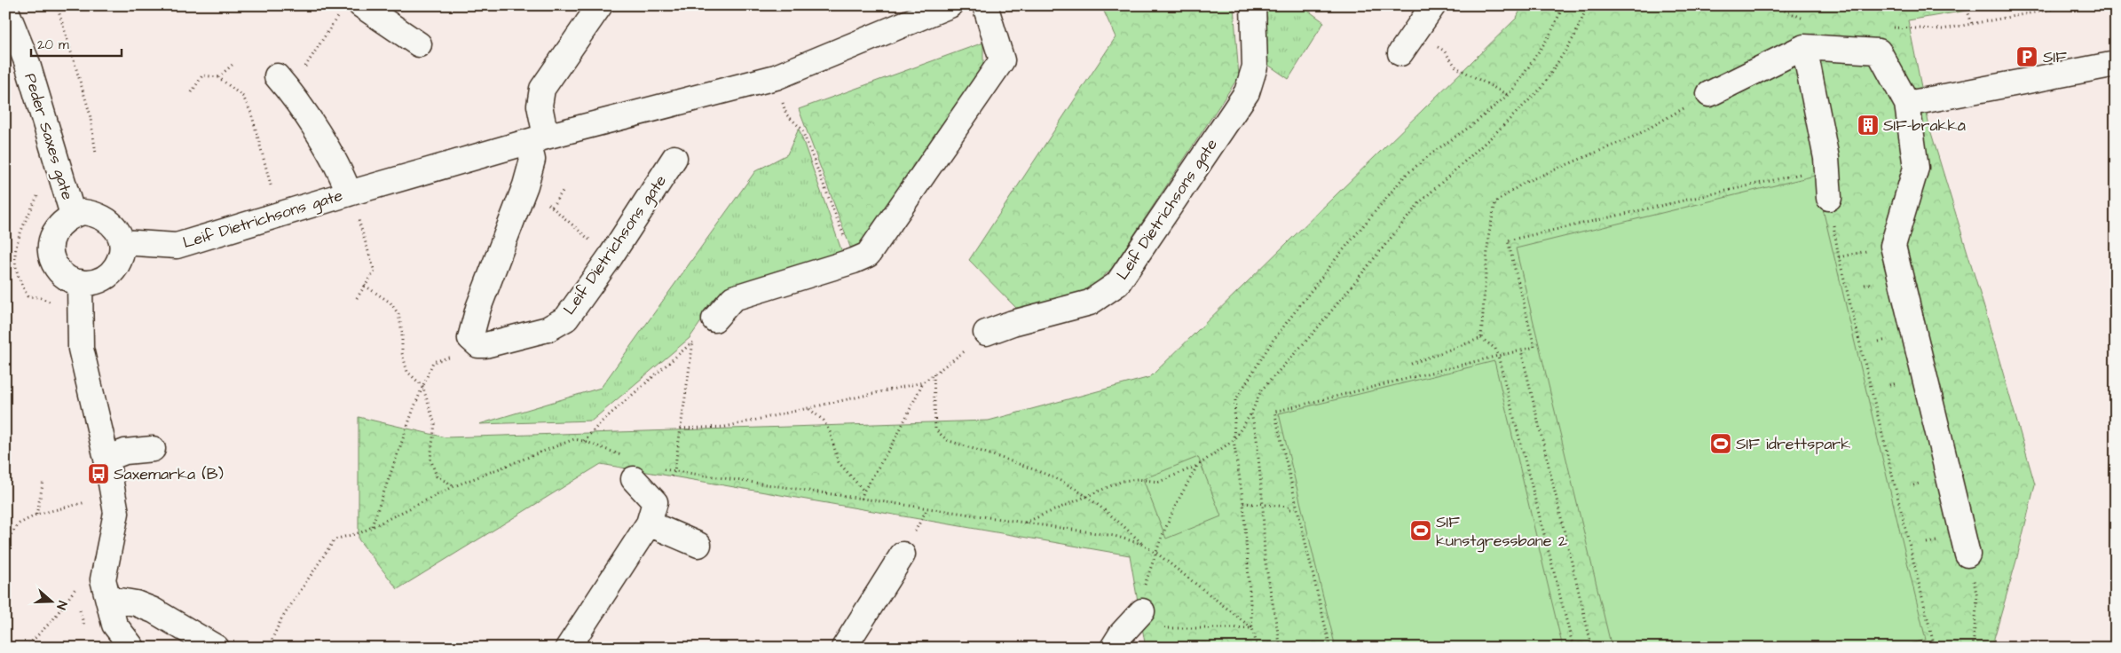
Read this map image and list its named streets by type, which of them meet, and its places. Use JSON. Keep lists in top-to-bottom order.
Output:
{
  "streets": {
    "street": ["Peder Saxes gate", "Leif Dietrichsons gate"]
  },
  "crossings": [
    ["Peder Saxes gate", "Leif Dietrichsons gate"]
  ],
  "places": {
    "parking": ["SIF"],
    "building": ["SIF-brakkå"],
    "sports": ["SIF idrettspark", "SIF kunstgressbane 2"],
    "bus stop": ["Saxemarka (B)"]
  },
  "scale_bar": "20 m",
  "north": "right"
}
